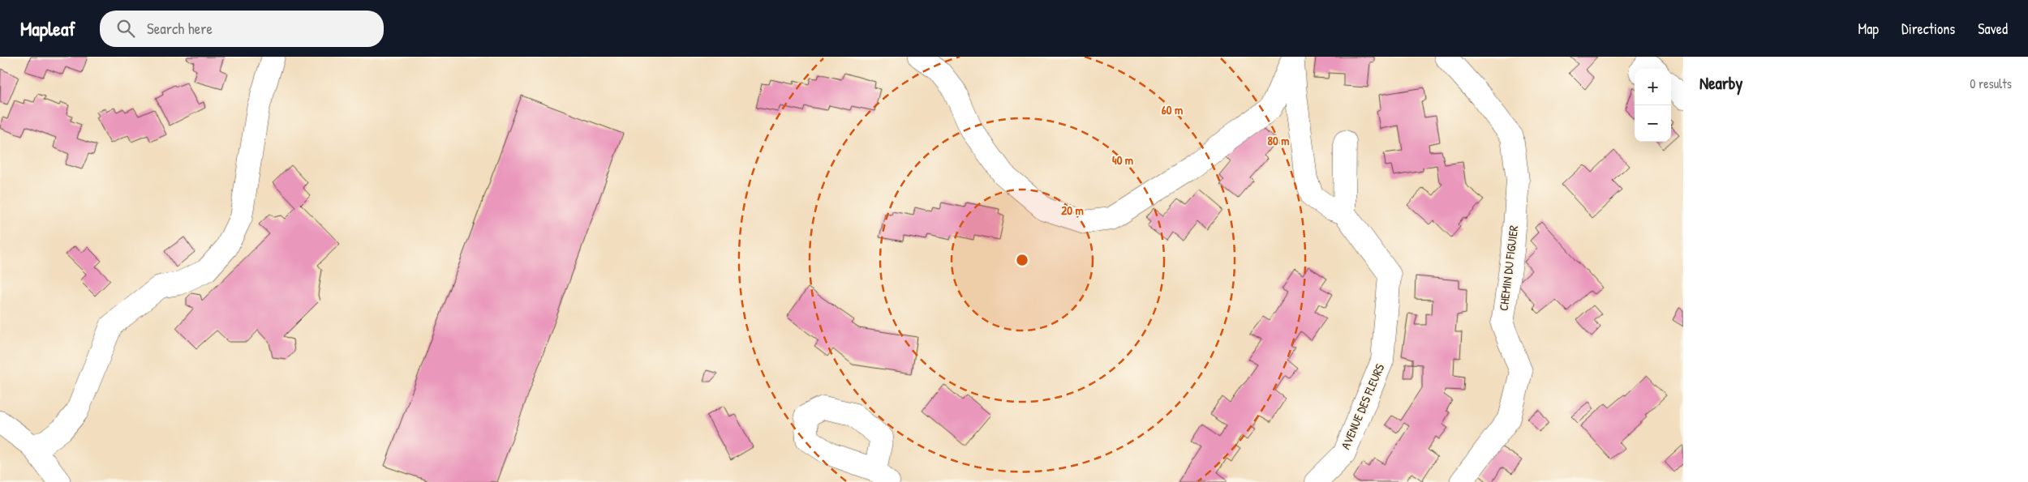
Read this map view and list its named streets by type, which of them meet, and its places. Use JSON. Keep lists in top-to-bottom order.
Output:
{
  "streets": {
    "street": ["CHEMIN DU FIGUIER", "AVENUE DES FLEURS"]
  },
  "page": {
    "header": "Mapleaf",
    "search": "Search here",
    "nav": ["Map", "Directions", "Saved"],
    "heading": ["Nearby", "0 results"],
    "map_buttons": ["+", "−"]
  },
  "rings": [
    "60 m",
    "80 m",
    "40 m",
    "20 m"
  ]
}
